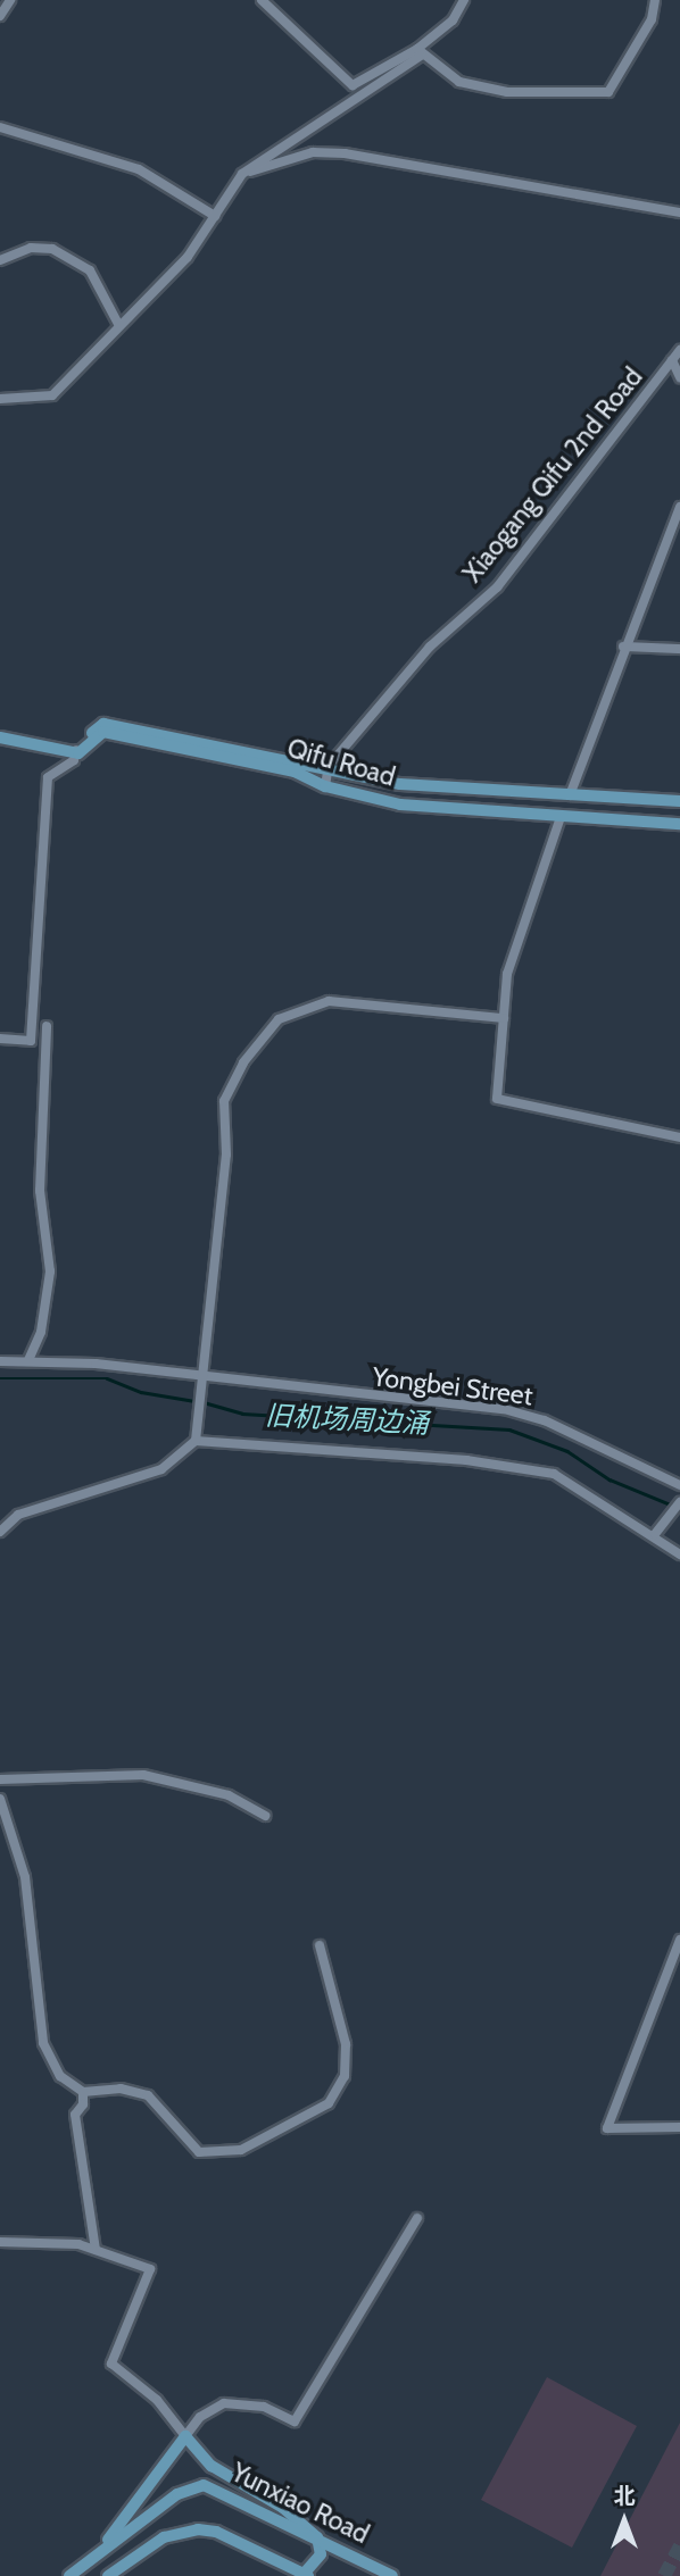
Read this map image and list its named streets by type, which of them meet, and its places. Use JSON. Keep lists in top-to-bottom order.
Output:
{
  "streets": {
    "main road": ["Qifu Road", "Yunxiao Road"],
    "street": ["Xiaogang Qifu 2nd Road", "Yongbei Street"]
  },
  "crossings": [
    ["Xiaogang Qifu 2nd Road", "Qifu Road"]
  ],
  "water": ["旧机场周边涌"],
  "north": "top"
}
